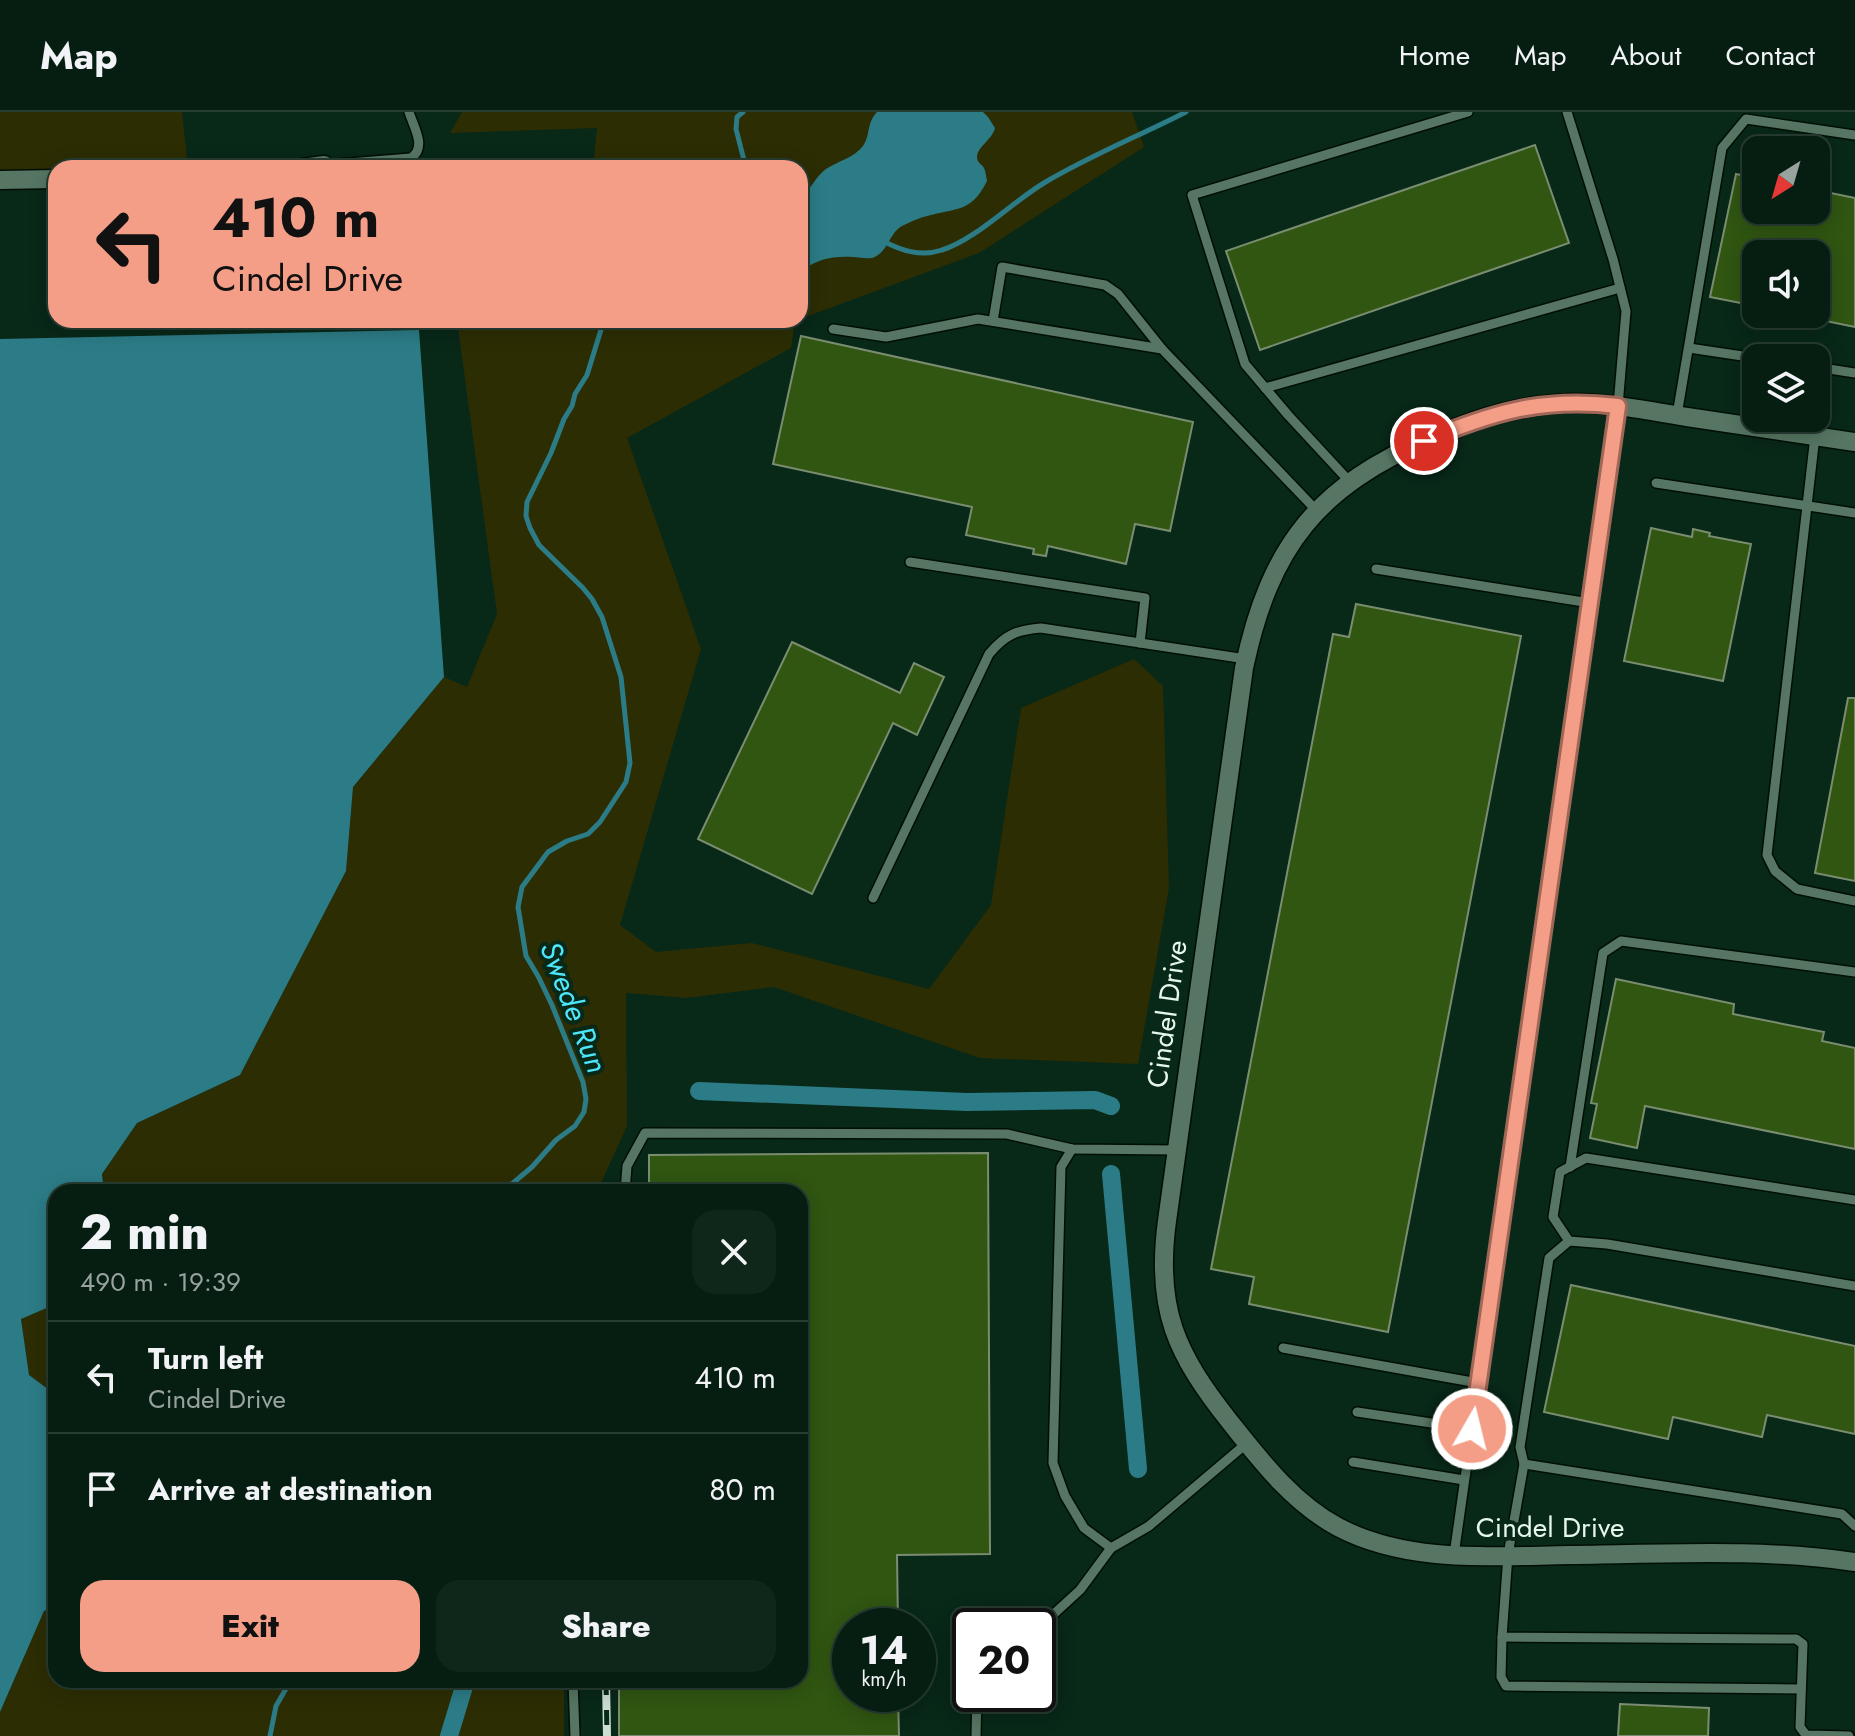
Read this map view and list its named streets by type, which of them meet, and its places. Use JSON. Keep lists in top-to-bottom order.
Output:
{
  "streets": {
    "street": ["Cindel Drive"]
  },
  "water": ["Swede Run"],
  "north": "bottom left",
  "page": {
    "header": "Map",
    "nav": [
      "Home",
      "Map",
      "About",
      "Contact"
    ],
    "turn": ["410 m", "Cindel Drive"],
    "heading": ["2 min", "490 m · 19:39"],
    "list": [
      {
        "name": "Turn left",
        "note": "Cindel Drive",
        "value": "410 m"
      },
      {
        "name": "Arrive at destination",
        "value": "80 m"
      }
    ],
    "buttons": ["Exit", "Share"],
    "speed": "14 km/h",
    "limit": "20"
  }
}
